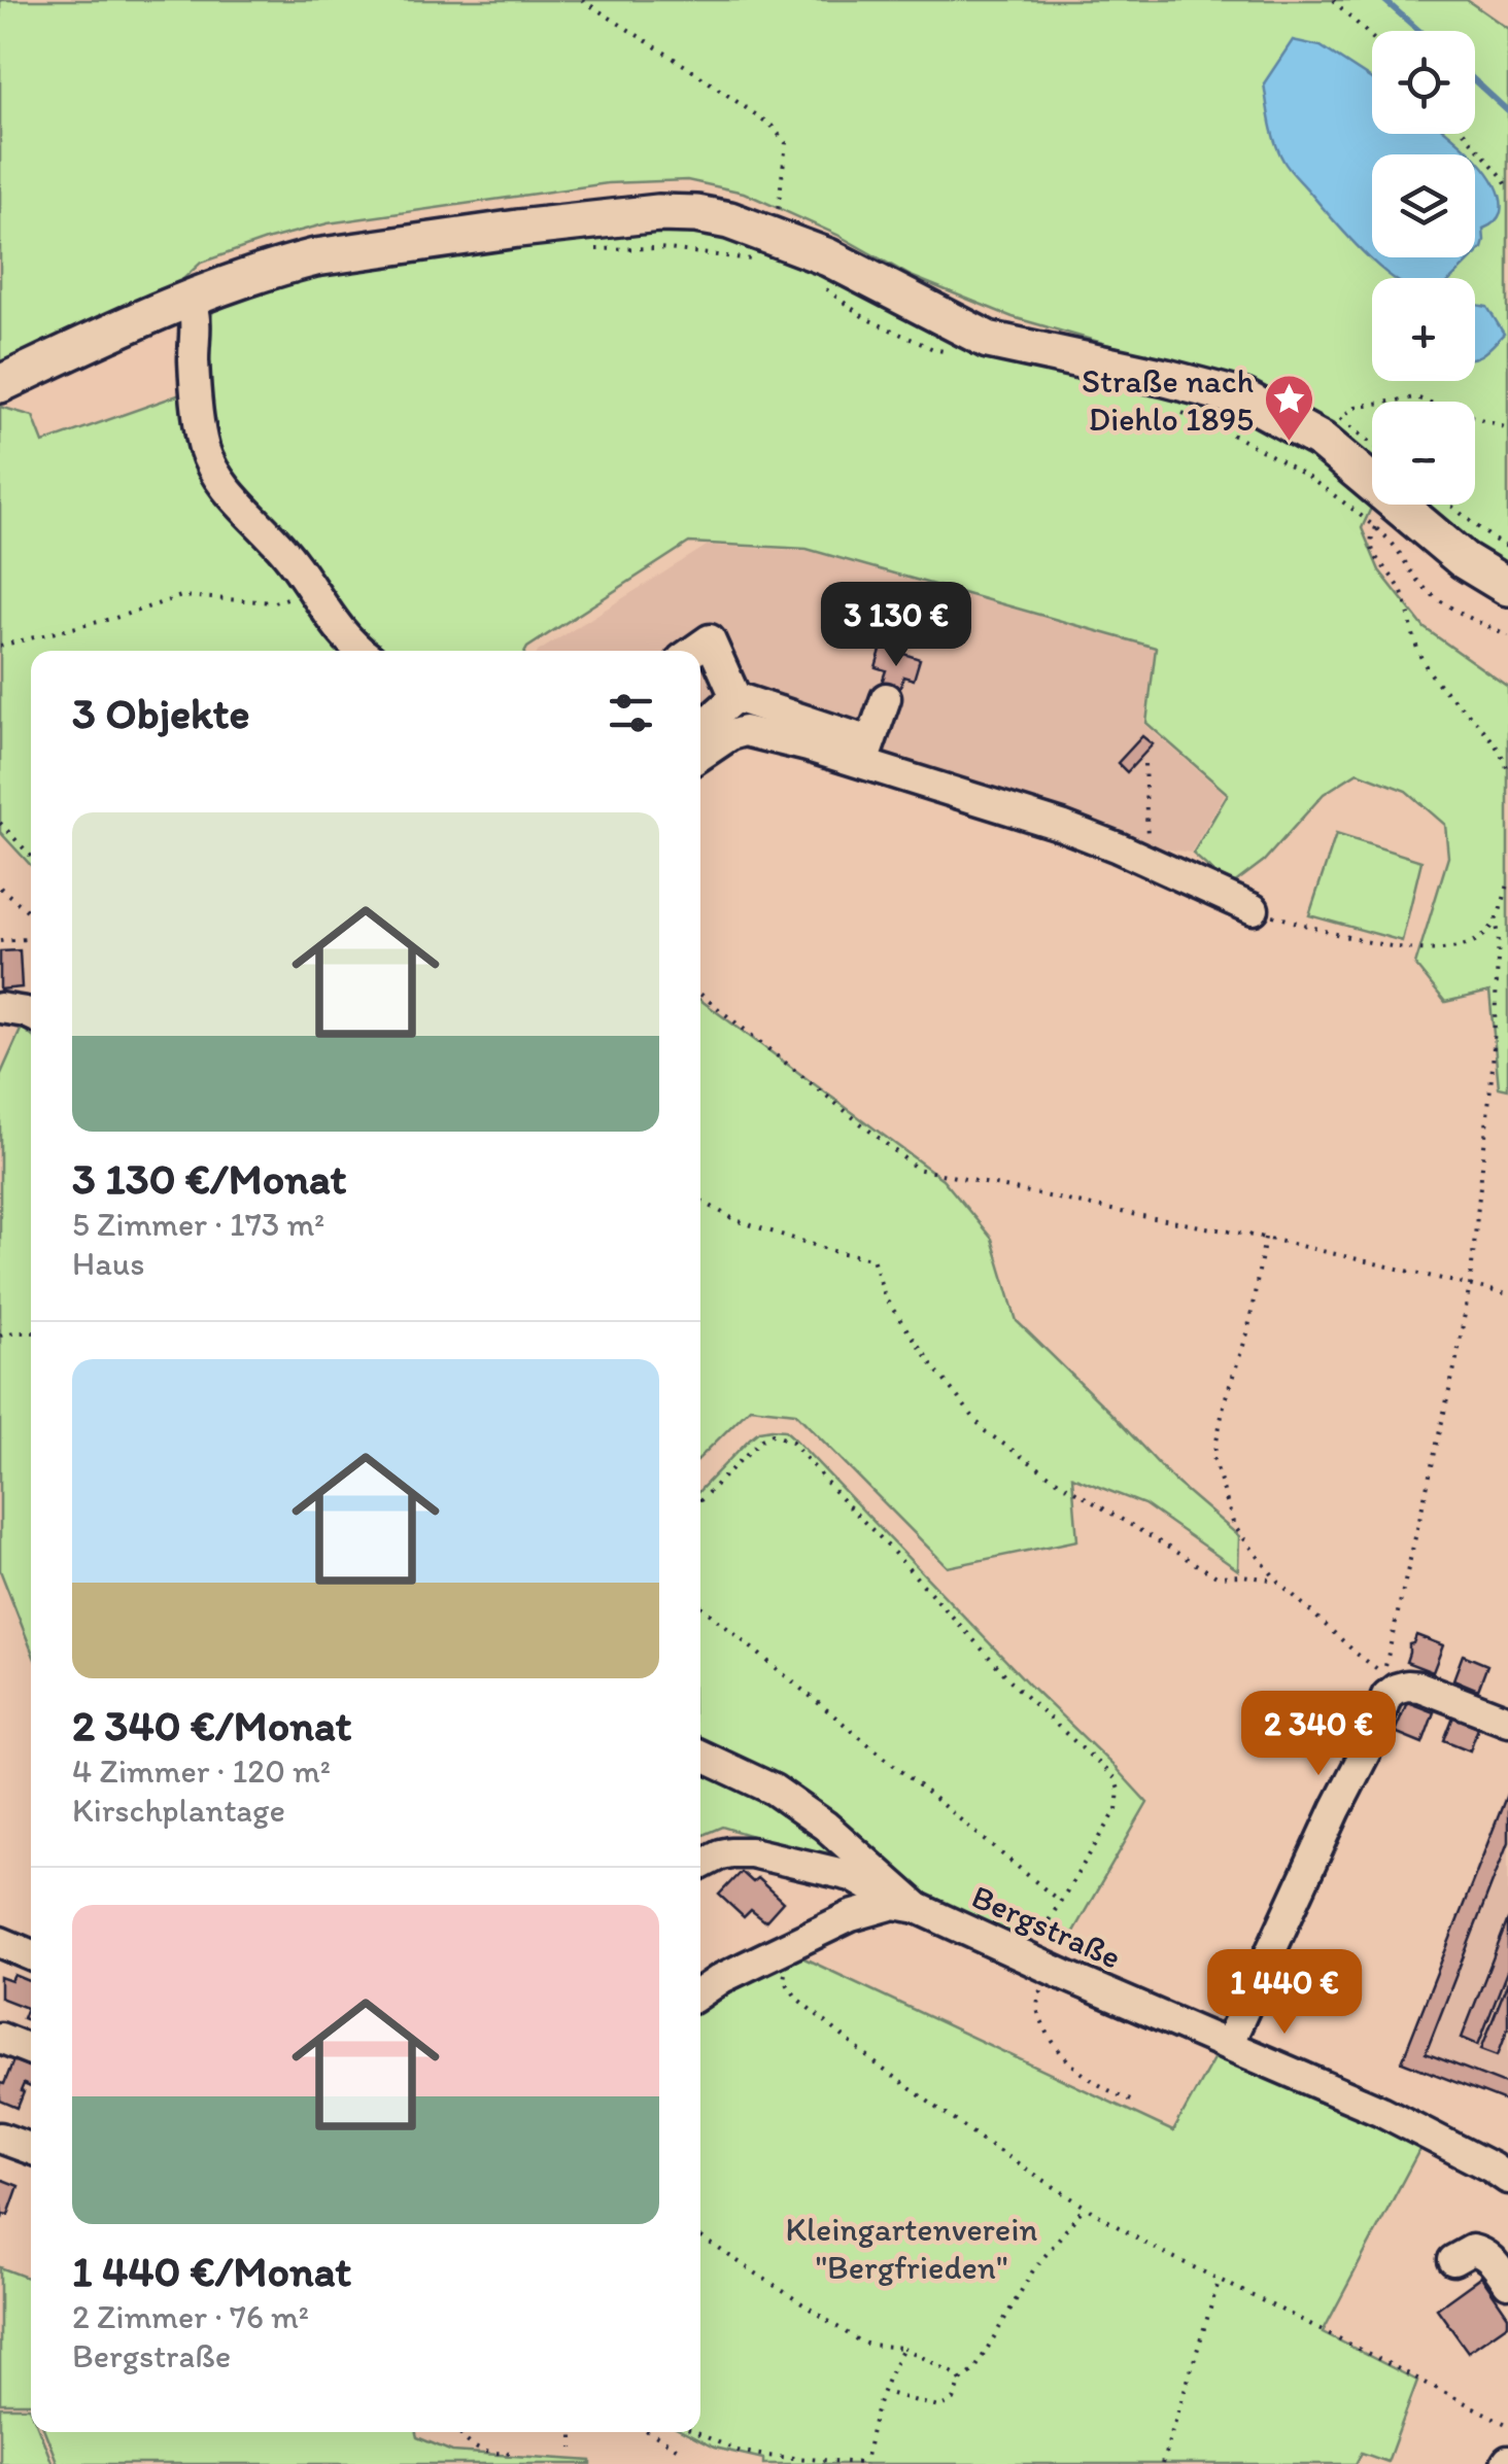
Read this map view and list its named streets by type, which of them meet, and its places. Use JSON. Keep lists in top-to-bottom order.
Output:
{
  "streets": {
    "street": ["Bergstraße"]
  },
  "parks": ["Kleingartenverein \"Bergfrieden\""],
  "places": {
    "place": ["Straße nach Diehlo 1895"]
  },
  "page": {
    "map_buttons": ["+", "−"],
    "price": ["3 130 €", "2 340 €", "1 440 €"],
    "heading": "3 Objekte",
    "list": [
      {
        "name": "3 130 €/Monat",
        "note": "5 Zimmer · 173 m² · Haus"
      },
      {
        "name": "2 340 €/Monat",
        "note": "4 Zimmer · 120 m² · Kirschplantage"
      },
      {
        "name": "1 440 €/Monat",
        "note": "2 Zimmer · 76 m² · Bergstraße"
      }
    ]
  }
}
